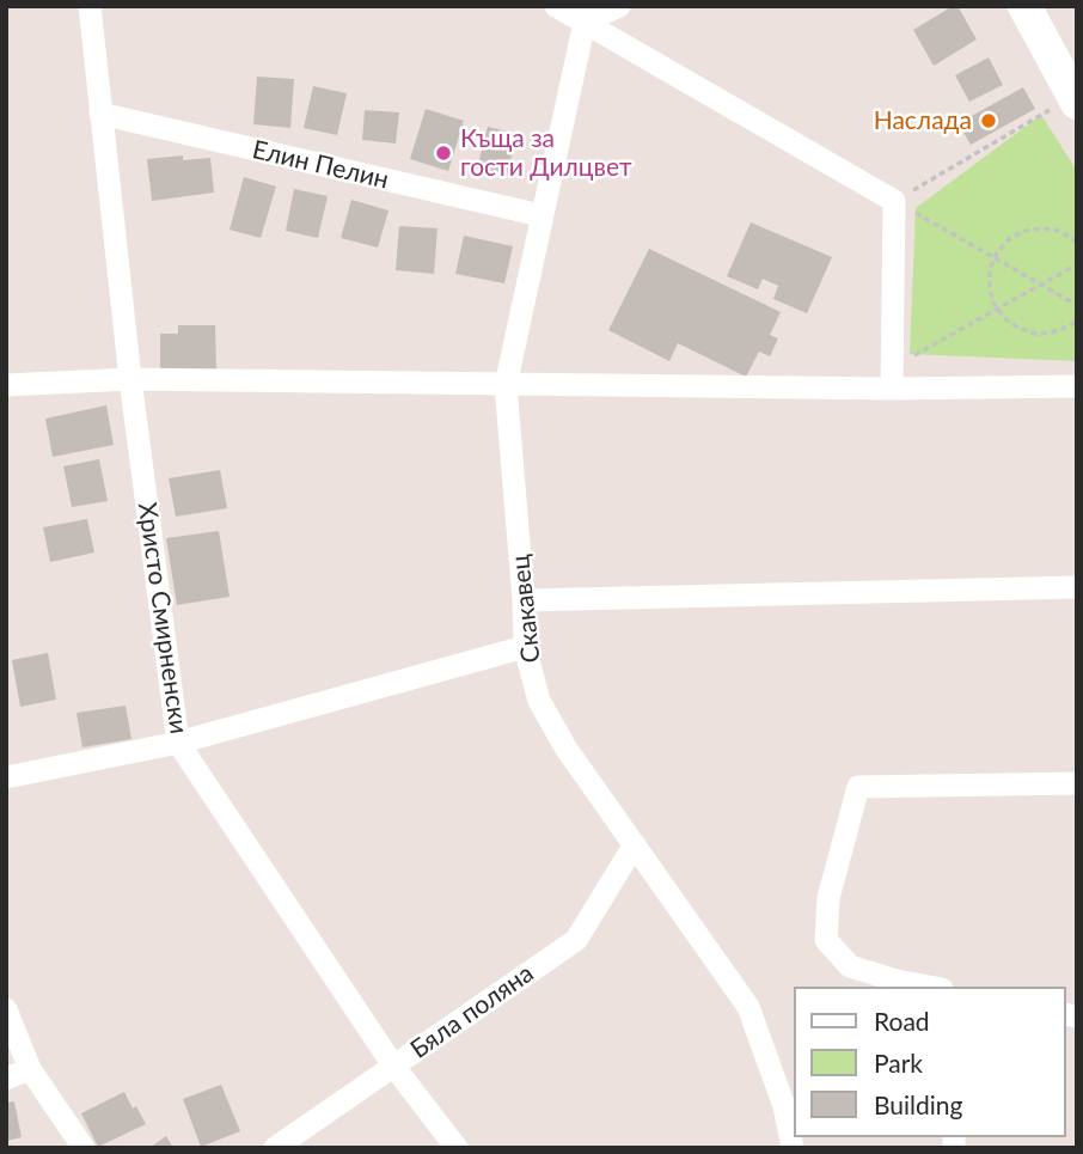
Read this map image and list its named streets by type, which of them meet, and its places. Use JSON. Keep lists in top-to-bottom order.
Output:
{
  "streets": {
    "street": [
      "Елин Пелин",
      "Скакавец",
      "Христо Смирненски",
      "Бяла поляна"
    ]
  },
  "crossings": [
    ["Елин Пелин", "Скакавец"],
    ["Елин Пелин", "Христо Смирненски"],
    ["Скакавец", "Бяла поляна"],
    ["Христо Смирненски", "Бяла поляна"]
  ],
  "places": ["Наслада", "Къща за гости Дилцвет"],
  "legend": ["Road", "Park", "Building"]
}
